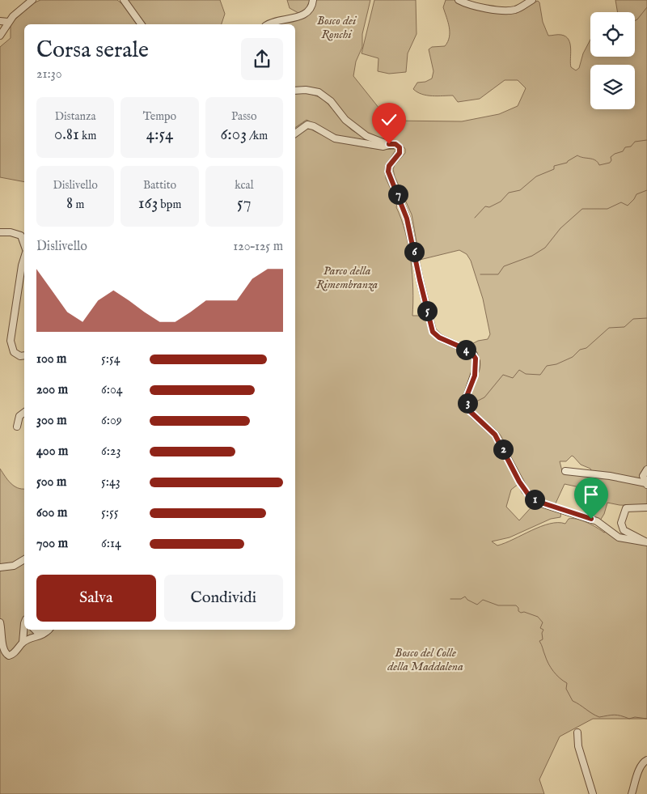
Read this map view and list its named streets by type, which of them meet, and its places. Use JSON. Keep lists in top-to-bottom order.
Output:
{
  "parks": ["Bosco dei Ronchi", "Parco della Rimembranza", "Bosco del Colle della Maddalena"],
  "page": {
    "heading": ["Corsa serale", "21:30"],
    "stats": [
      ["Distanza", "0.81 km"],
      ["Tempo", "4:54"],
      ["Passo", "6:03 /km"],
      ["Dislivello", "8 m"],
      ["Battito", "163 bpm"],
      ["kcal", "57"]
    ],
    "pins": [
      "7",
      "6",
      "5",
      "4",
      "3",
      "2",
      "1"
    ],
    "chart": ["Dislivello", "120–125 m"],
    "list": [
      {
        "name": "100 m",
        "note": "5:54"
      },
      {
        "name": "200 m",
        "note": "6:04"
      },
      {
        "name": "300 m",
        "note": "6:09"
      },
      {
        "name": "400 m",
        "note": "6:23"
      },
      {
        "name": "500 m",
        "note": "5:43"
      },
      {
        "name": "600 m",
        "note": "5:55"
      },
      {
        "name": "700 m",
        "note": "6:14"
      }
    ],
    "buttons": ["Salva", "Condividi"]
  }
}
